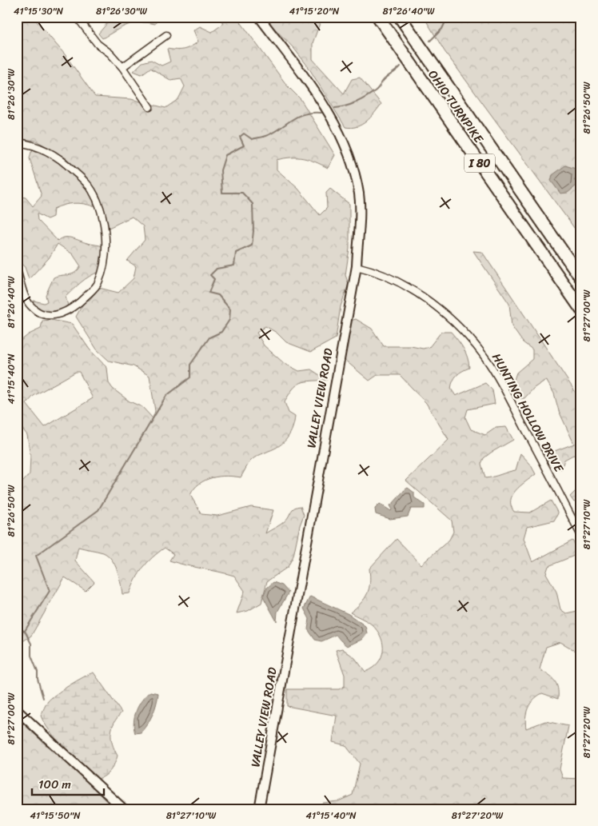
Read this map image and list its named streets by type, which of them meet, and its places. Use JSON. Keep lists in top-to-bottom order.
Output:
{
  "streets": {
    "highway": ["OHIO TURNPIKE", "I 80"],
    "main road": ["VALLEY VIEW ROAD"],
    "street": ["HUNTING HOLLOW DRIVE"]
  },
  "crossings": [
    ["VALLEY VIEW ROAD", "HUNTING HOLLOW DRIVE"]
  ],
  "scale_bar": "100 m",
  "coordinates": [
    "41°15'30\"N",
    "81°26'30\"W",
    "41°15'20\"N",
    "81°26'40\"W",
    "81°26'50\"W",
    "81°27'00\"W",
    "41°15'40\"N",
    "81°27'10\"W",
    "81°27'20\"W",
    "41°15'50\"N"
  ]
}
